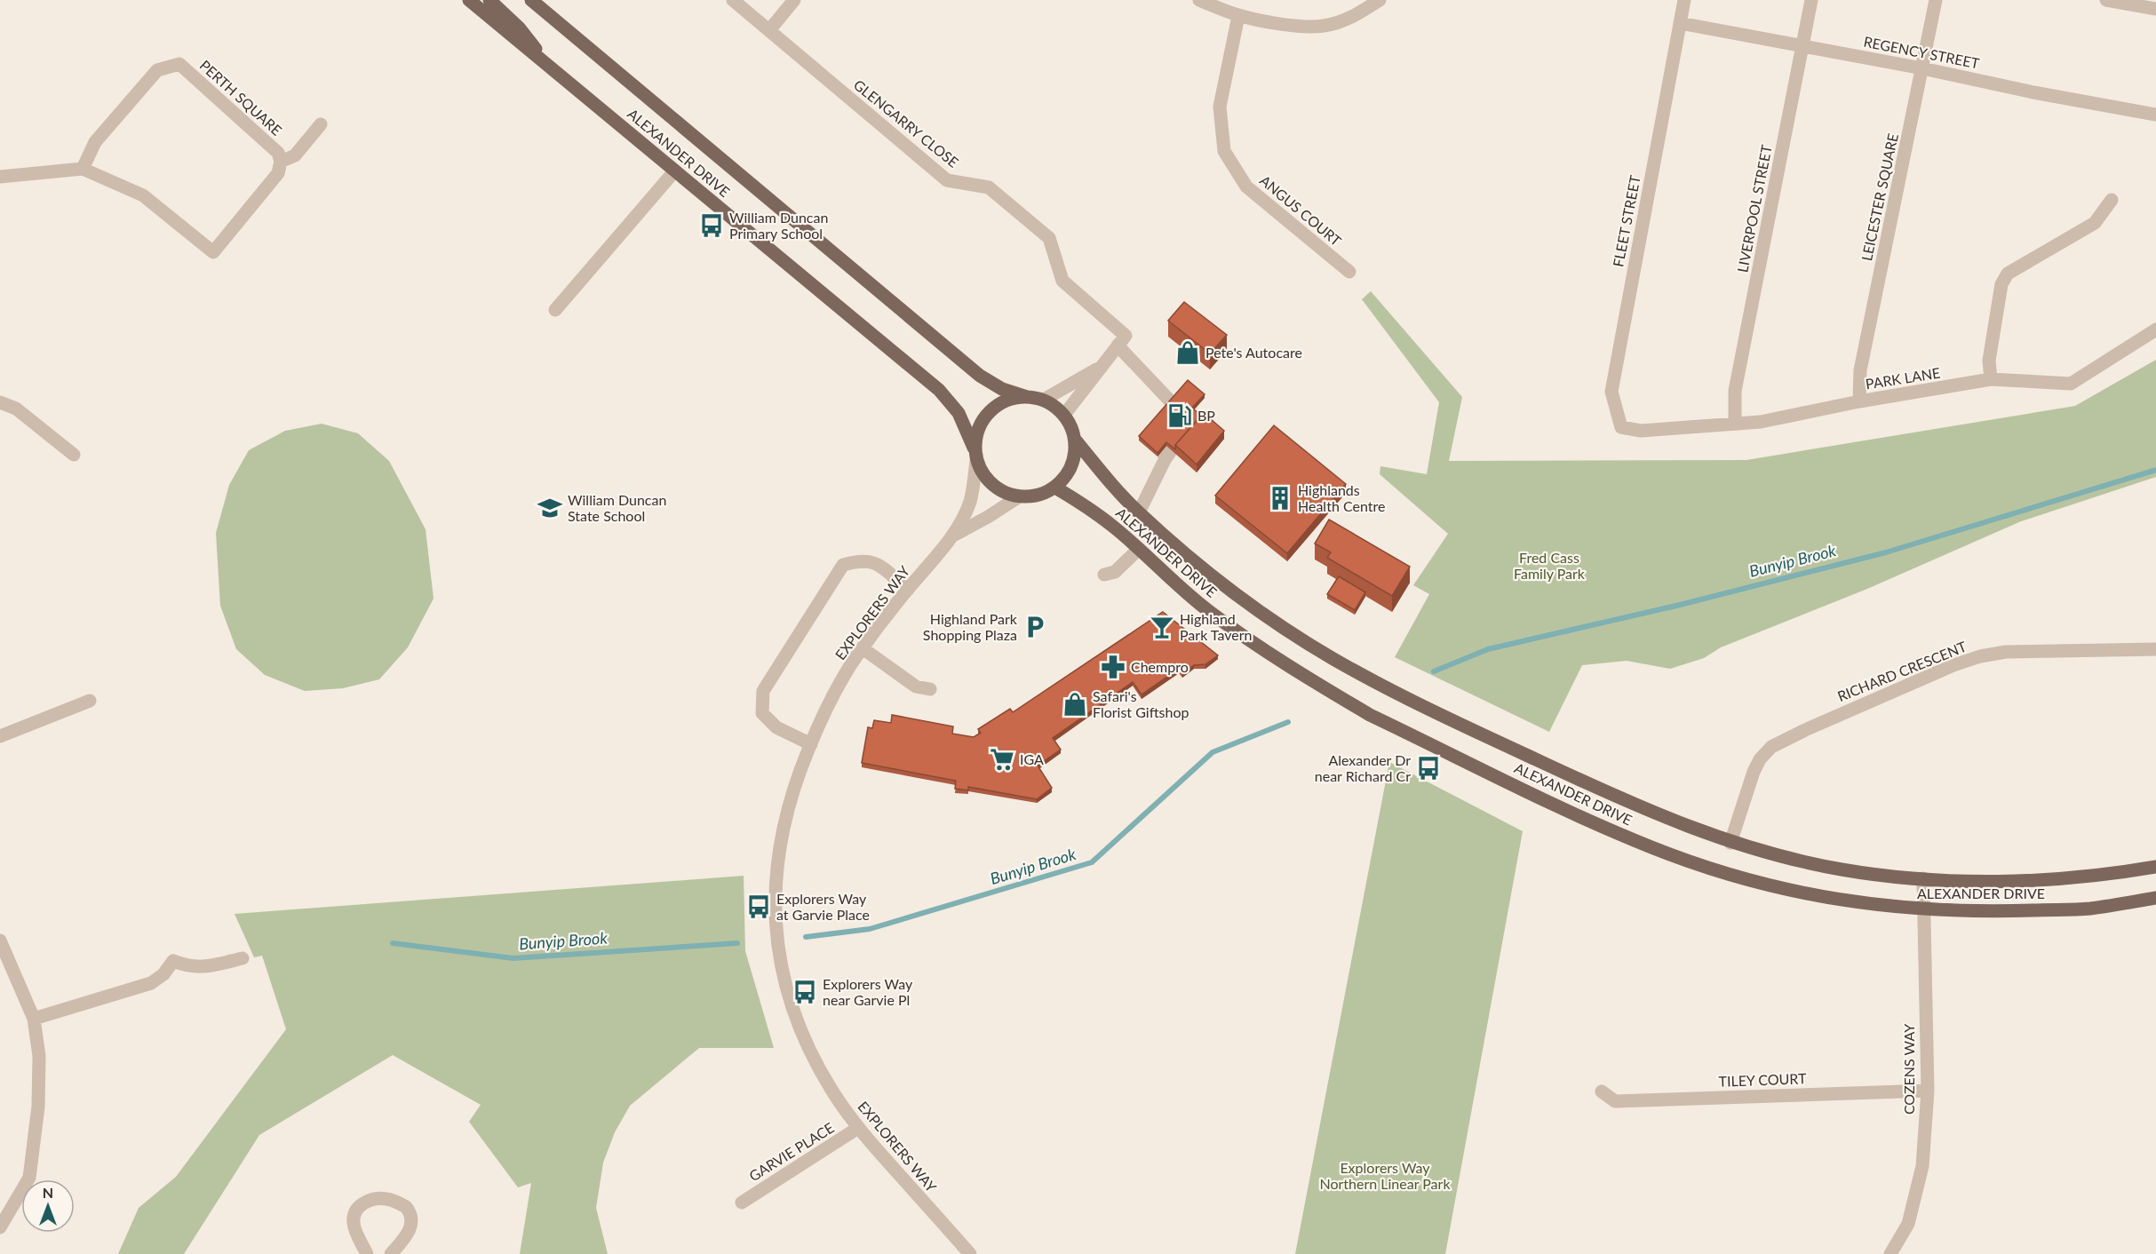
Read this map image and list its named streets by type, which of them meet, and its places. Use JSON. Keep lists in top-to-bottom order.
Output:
{
  "streets": {
    "main road": ["ALEXANDER DRIVE"],
    "street": [
      "REGENCY STREET",
      "PERTH SQUARE",
      "GLENGARRY CLOSE",
      "LEICESTER SQUARE",
      "LIVERPOOL STREET",
      "ANGUS COURT",
      "FLEET STREET",
      "PARK LANE",
      "EXPLORERS WAY",
      "RICHARD CRESCENT",
      "COZENS WAY",
      "TILEY COURT",
      "GARVIE PLACE"
    ]
  },
  "crossings": [
    ["REGENCY STREET", "LEICESTER SQUARE"],
    ["REGENCY STREET", "LIVERPOOL STREET"],
    ["REGENCY STREET", "FLEET STREET"],
    ["ALEXANDER DRIVE", "EXPLORERS WAY"],
    ["ALEXANDER DRIVE", "RICHARD CRESCENT"],
    ["ALEXANDER DRIVE", "COZENS WAY"],
    ["LEICESTER SQUARE", "PARK LANE"],
    ["LIVERPOOL STREET", "PARK LANE"],
    ["FLEET STREET", "PARK LANE"],
    ["EXPLORERS WAY", "GARVIE PLACE"],
    ["COZENS WAY", "TILEY COURT"]
  ],
  "water": ["Bunyip Brook"],
  "parks": ["Fred Cass Family Park", "Explorers Way Northern Linear Park"],
  "places": {
    "bus stop": [
      "William Duncan Primary School",
      "Alexander Dr near Richard Cr",
      "Explorers Way at Garvie Place",
      "Explorers Way near Garvie Pl"
    ],
    "shop": ["Pete's Autocare", "Safari's Florist Giftshop"],
    "fuel station": ["BP"],
    "building": ["Highlands Health Centre"],
    "school or university": ["William Duncan State School"],
    "parking": ["Highland Park Shopping Plaza"],
    "bar": ["Highland Park Tavern"],
    "pharmacy": ["Chempro"],
    "supermarket": ["IGA"]
  },
  "north": "top"
}
